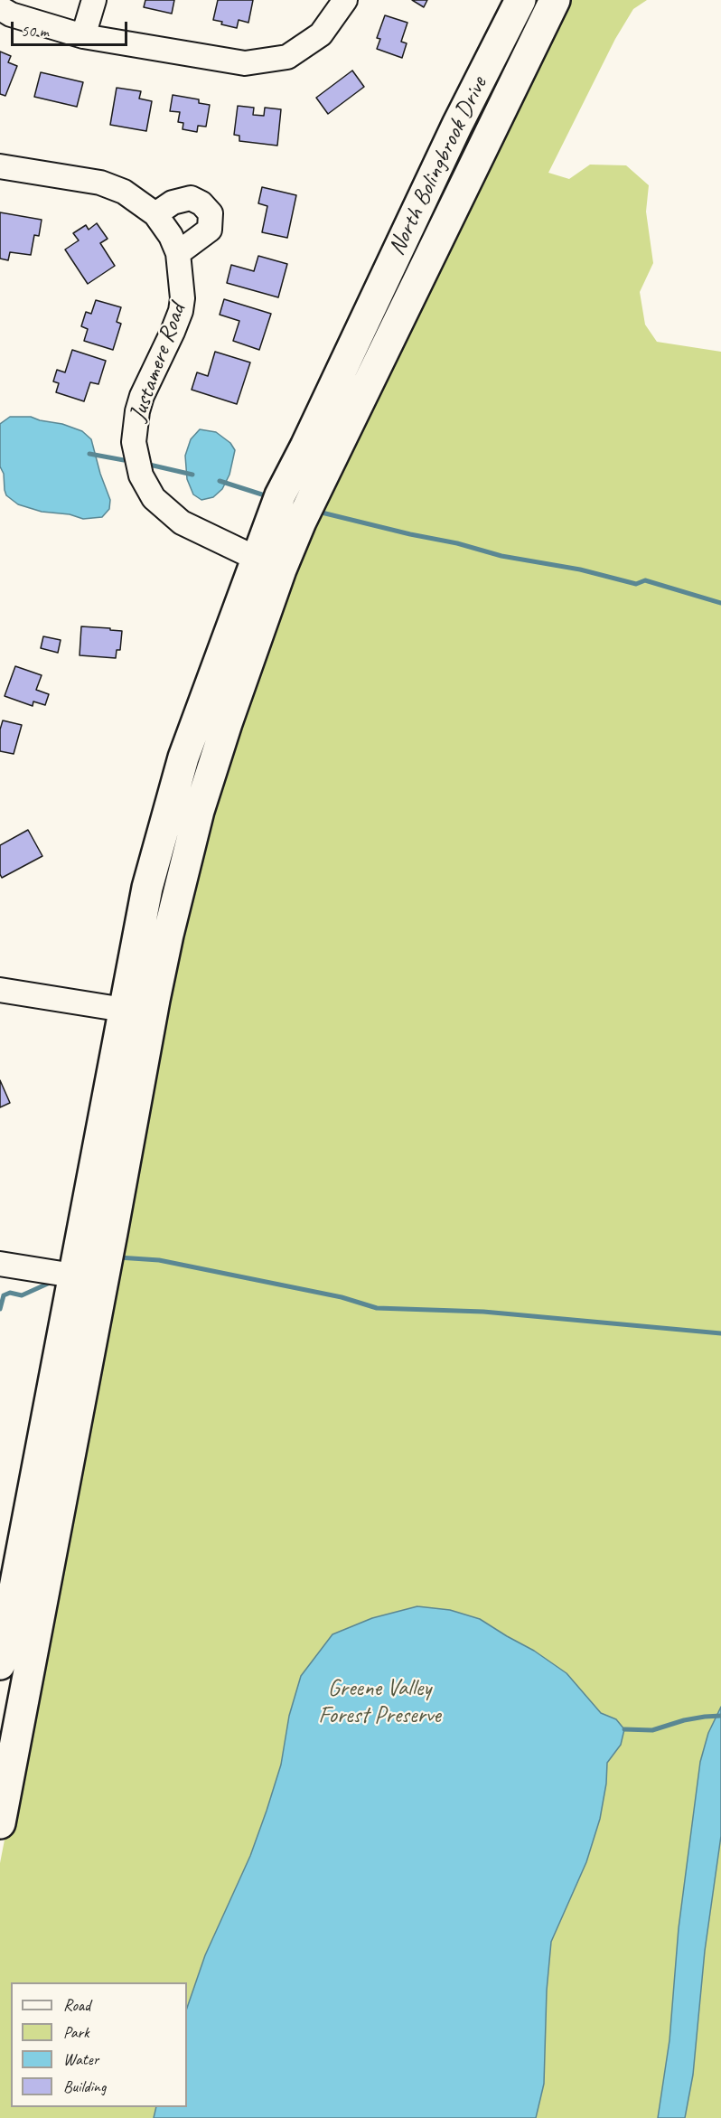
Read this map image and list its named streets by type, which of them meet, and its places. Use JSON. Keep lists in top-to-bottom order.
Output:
{
  "streets": {
    "main road": ["North Bolingbrook Drive"],
    "street": ["Justamere Road"]
  },
  "crossings": [
    ["North Bolingbrook Drive", "Justamere Road"]
  ],
  "parks": ["Greene Valley Forest Preserve"],
  "legend": [
    "Road",
    "Park",
    "Water",
    "Building"
  ],
  "scale_bar": "50 m"
}
